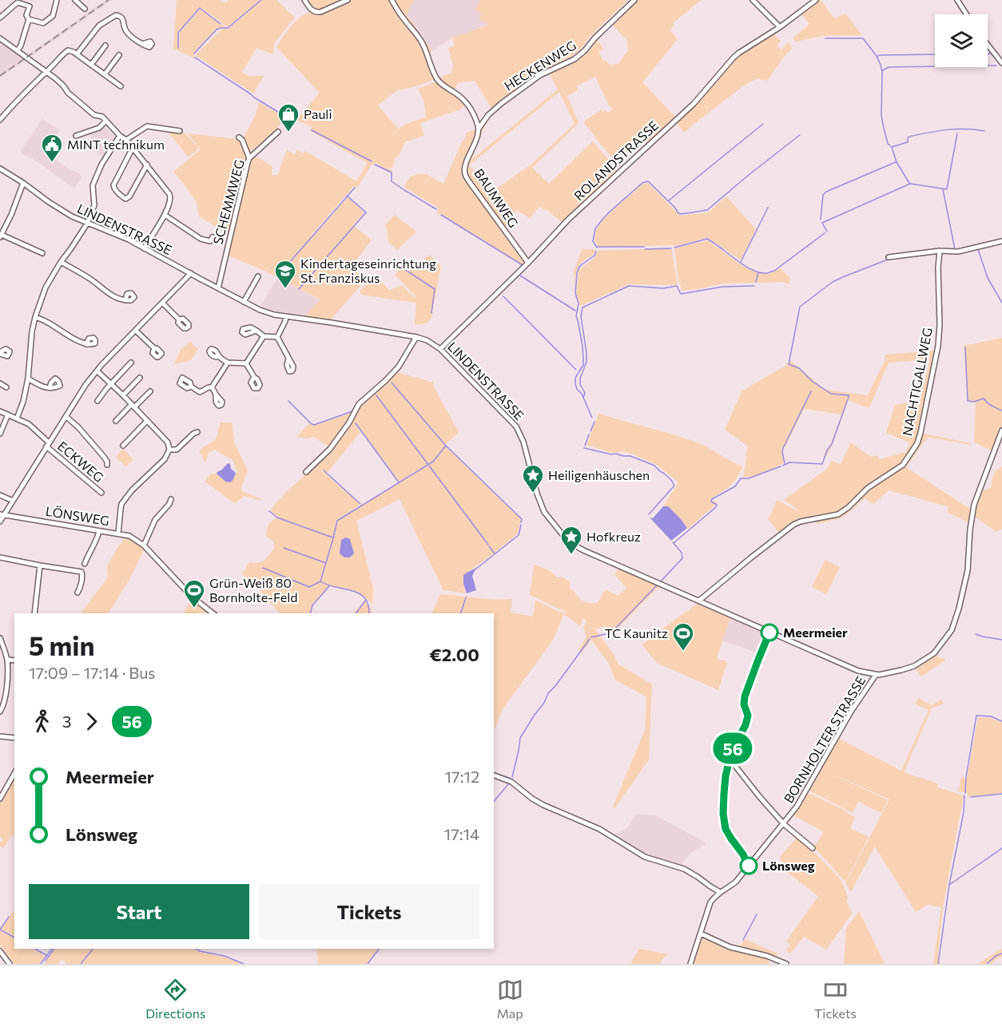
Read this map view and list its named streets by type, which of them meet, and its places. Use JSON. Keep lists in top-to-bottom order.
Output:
{
  "streets": {
    "street": [
      "HECKENWEG",
      "ROLANDSTRASSE",
      "BAUMWEG",
      "SCHEMMWEG",
      "LINDENSTRASSE",
      "NACHTIGALLWEG",
      "ECKWEG",
      "LÖNSWEG",
      "BORNHOLTER STRASSE"
    ]
  },
  "crossings": [
    ["HECKENWEG", "BAUMWEG"],
    ["ROLANDSTRASSE", "BAUMWEG"],
    ["ROLANDSTRASSE", "LINDENSTRASSE"],
    ["SCHEMMWEG", "LINDENSTRASSE"],
    ["LINDENSTRASSE", "NACHTIGALLWEG"],
    ["LINDENSTRASSE", "BORNHOLTER STRASSE"]
  ],
  "places": {
    "shop": ["Pauli"],
    "public building": ["MINT technikum"],
    "school or university": ["Kindertageseinrichtung St. Franziskus"],
    "place": ["Heiligenhäuschen", "Hofkreuz"],
    "sports": ["Grün-Weiß 80 Bornholte-Feld", "TC Kaunitz"],
    "other": ["Meermeier", "Lönsweg"]
  },
  "lines": ["bus line 56"],
  "page": {
    "on_map": "56",
    "heading": ["5 min", "17:09 – 17:14 · Bus", "€2.00"],
    "legs": ["3", "56"],
    "list": [
      {
        "name": "Meermeier",
        "value": "17:12"
      },
      {
        "name": "Lönsweg",
        "value": "17:14"
      }
    ],
    "buttons": ["Start", "Tickets"],
    "tabs": ["Directions", "Map", "Tickets"]
  }
}
